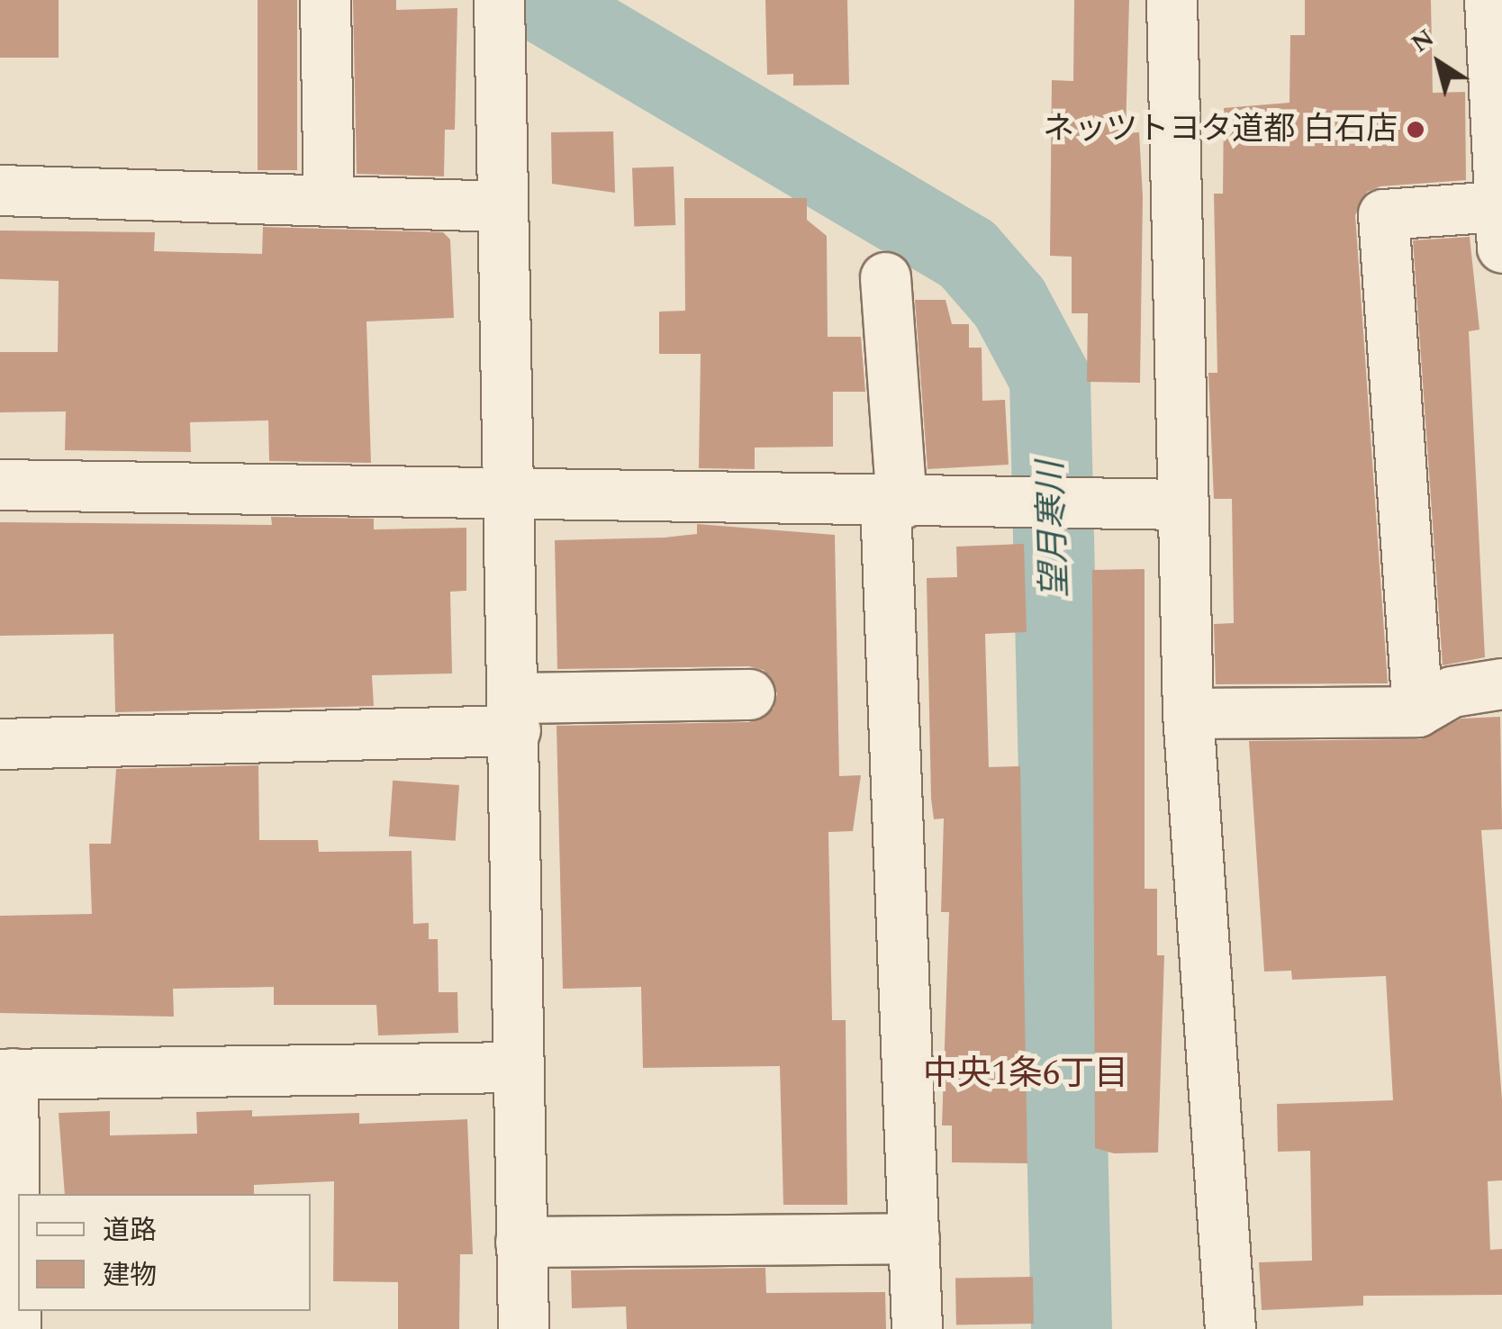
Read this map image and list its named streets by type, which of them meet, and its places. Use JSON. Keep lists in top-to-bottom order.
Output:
{
  "districts": ["中央1条6丁目"],
  "water": ["望月寒川"],
  "places": ["ネッツトヨタ道都 白石店"],
  "legend": ["道路", "建物"],
  "north": "top left"
}
